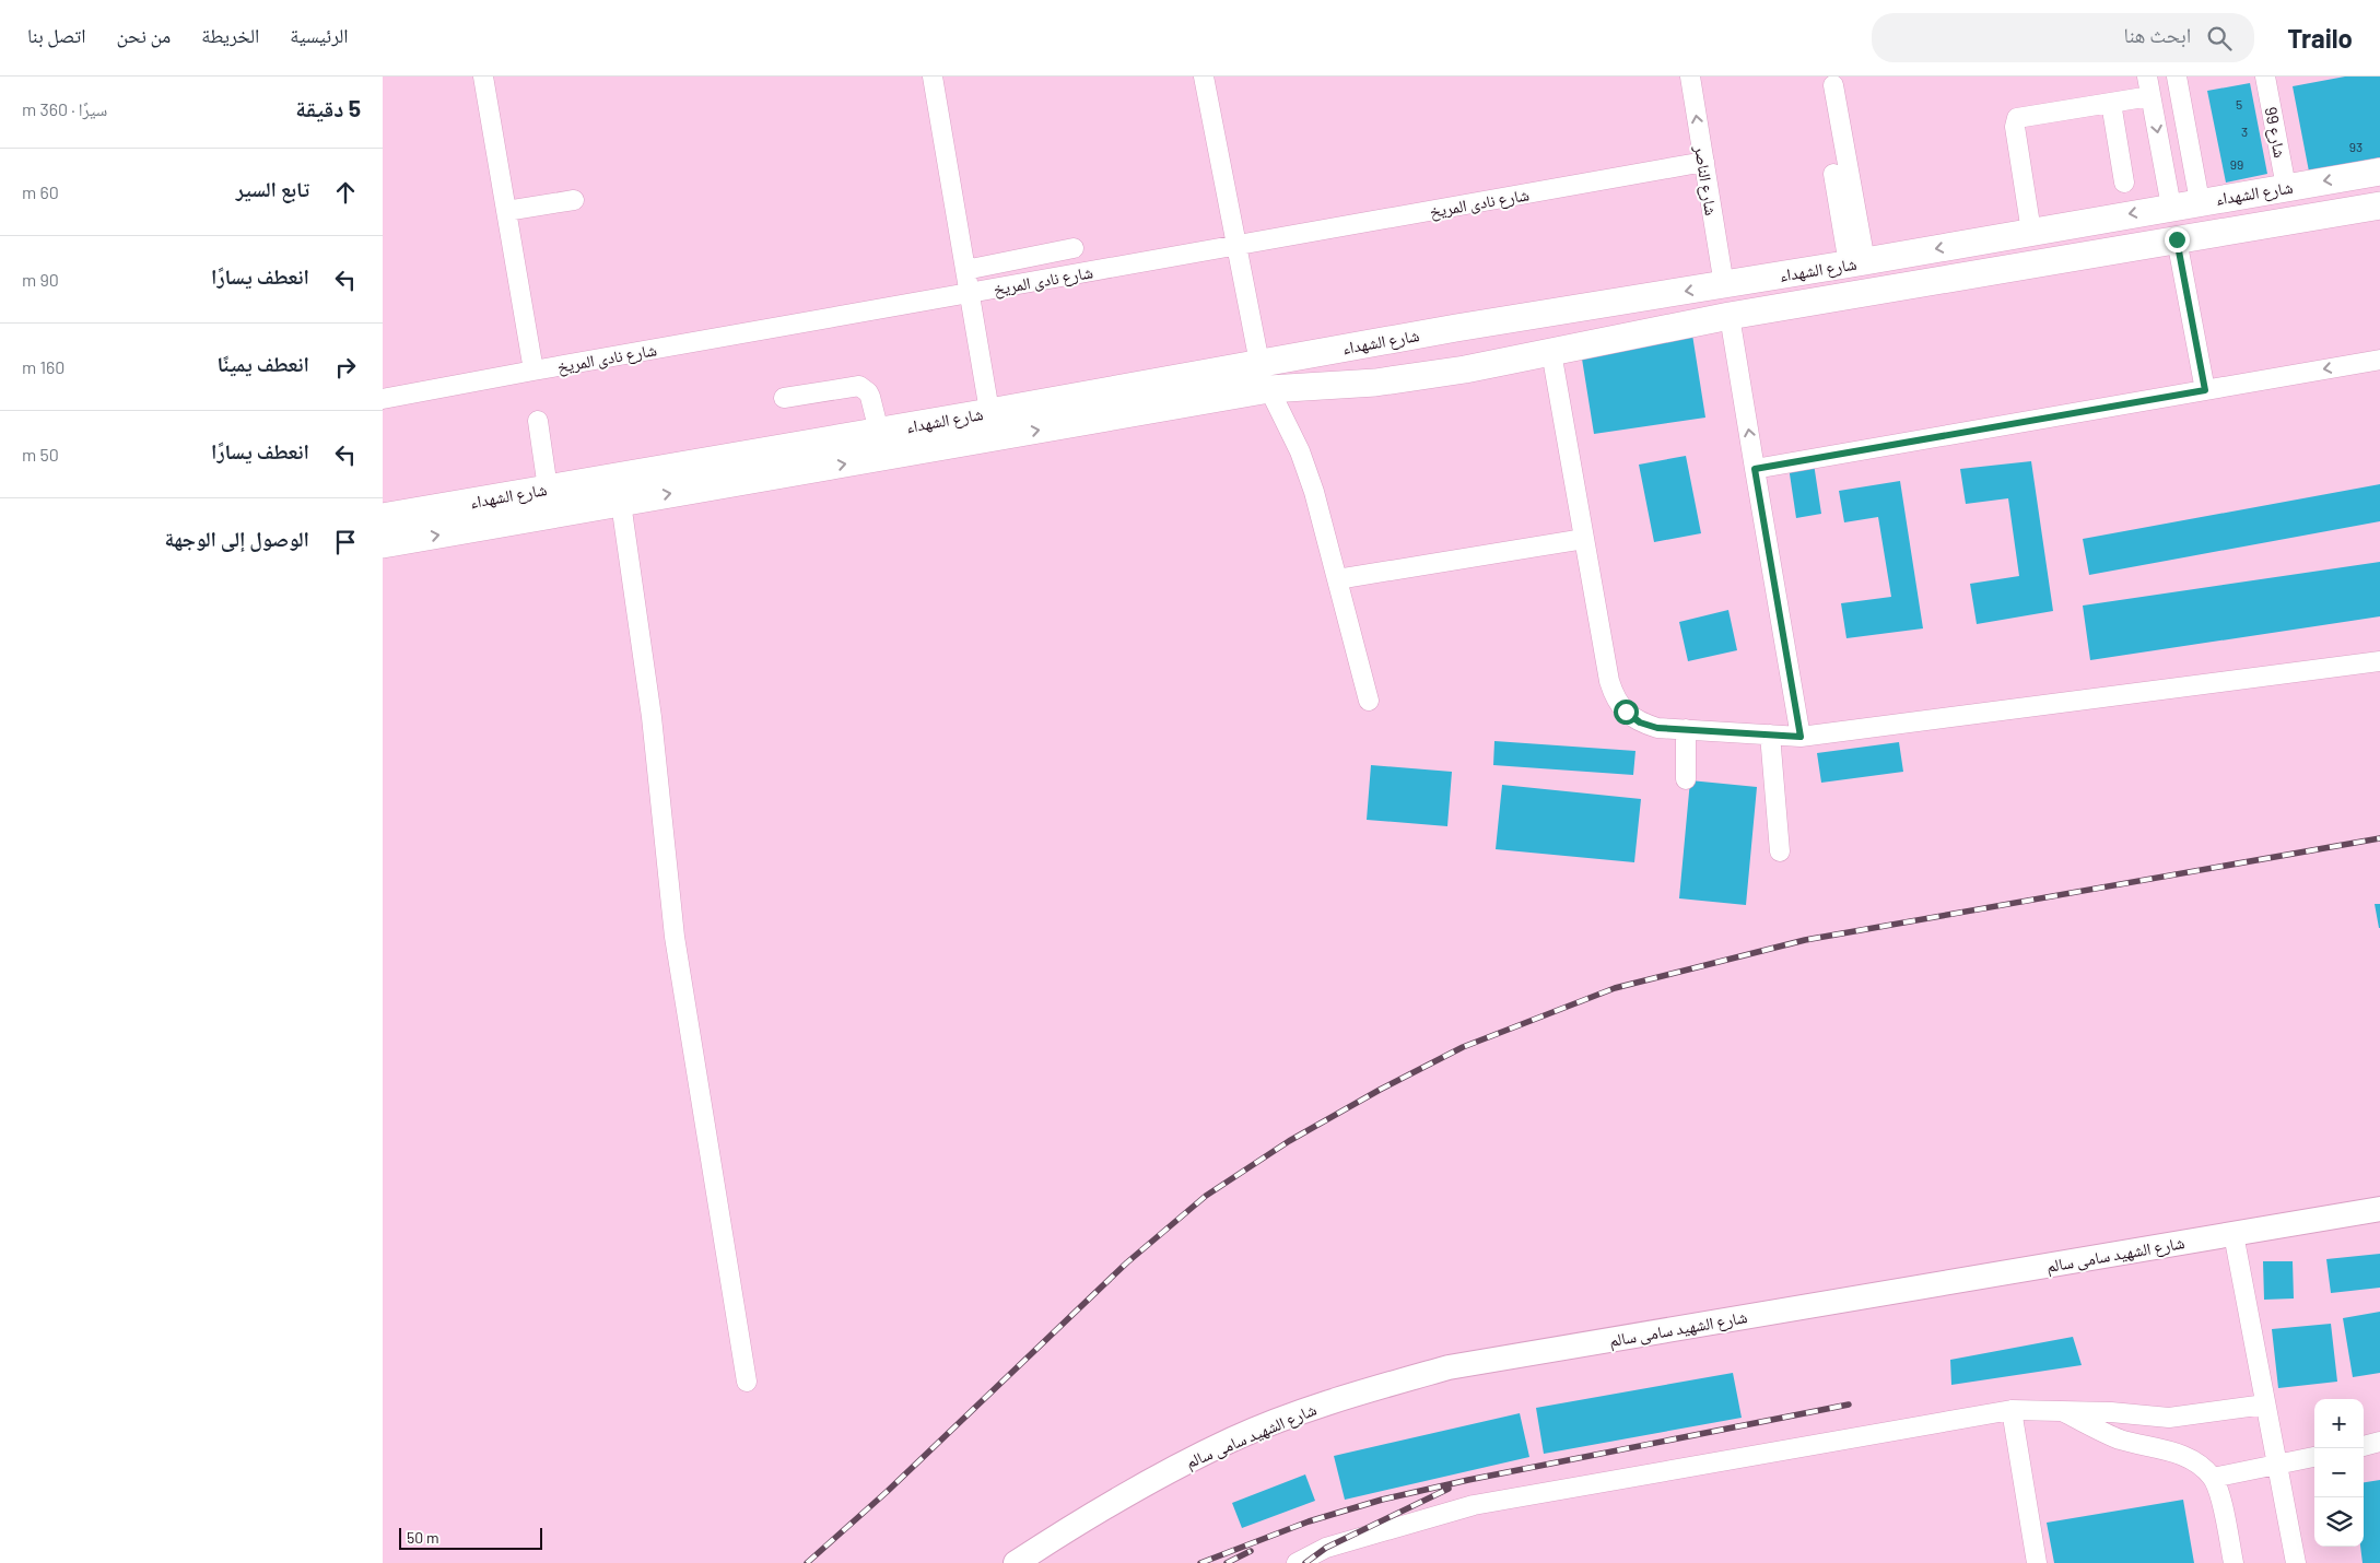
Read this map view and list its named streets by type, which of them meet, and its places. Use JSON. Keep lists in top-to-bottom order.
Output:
{
  "streets": {
    "highway": ["شارع الشهداء"],
    "main road": ["شارع الشهيد سامى سالم"],
    "street": ["شارع 99", "شارع الناصر", "شارع نادى المريخ"]
  },
  "crossings": [
    ["شارع 99", "شارع الشهداء"],
    ["شارع الناصر", "شارع الشهداء"],
    ["شارع الناصر", "شارع نادى المريخ"]
  ],
  "house_numbers": [
    "5",
    "3",
    "93",
    "99"
  ],
  "scale_bar": "50 m",
  "page": {
    "header": "Trailo",
    "search": "ابحث هنا",
    "nav": [
      "الرئيسية",
      "الخريطة",
      "من نحن",
      "اتصل بنا"
    ],
    "heading": ["5 دقيقة", "سيرًا · 360 m"],
    "list": [
      ["تابع السير", "60 m"],
      ["انعطف يسارًا", "90 m"],
      ["انعطف يمينًا", "160 m"],
      ["انعطف يسارًا", "50 m"],
      "الوصول إلى الوجهة"
    ],
    "map_buttons": ["+", "−"],
    "scale": "50 m"
  }
}
